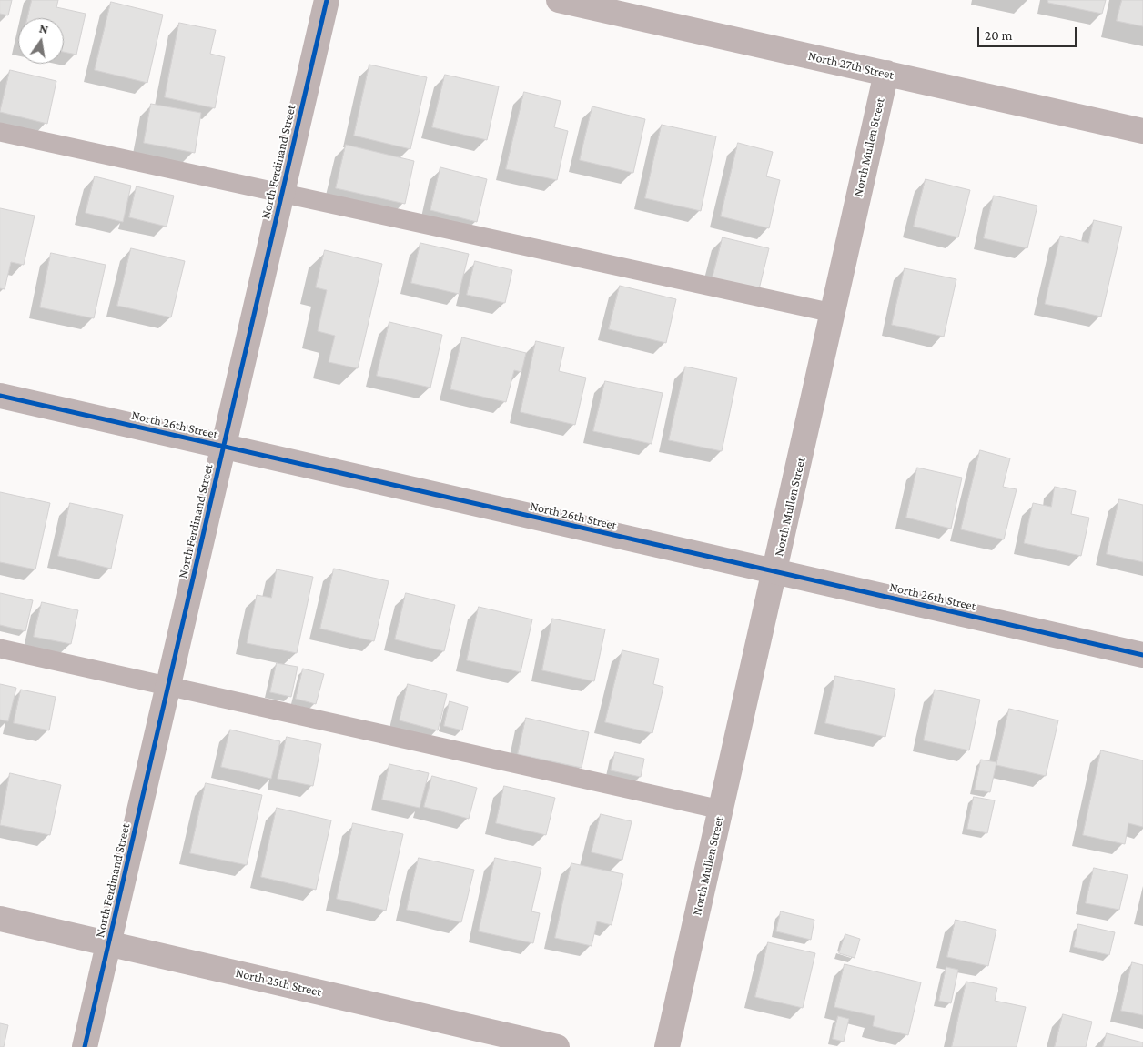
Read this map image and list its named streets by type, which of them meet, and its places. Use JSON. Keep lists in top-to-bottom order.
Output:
{
  "streets": {
    "street": [
      "North 27th Street",
      "North Mullen Street",
      "North Ferdinand Street",
      "North 26th Street",
      "North 25th Street"
    ]
  },
  "crossings": [
    ["North 27th Street", "North Mullen Street"],
    ["North Mullen Street", "North 26th Street"],
    ["North Ferdinand Street", "North 26th Street"],
    ["North Ferdinand Street", "North 25th Street"]
  ],
  "scale_bar": "20 m",
  "north": "top"
}
